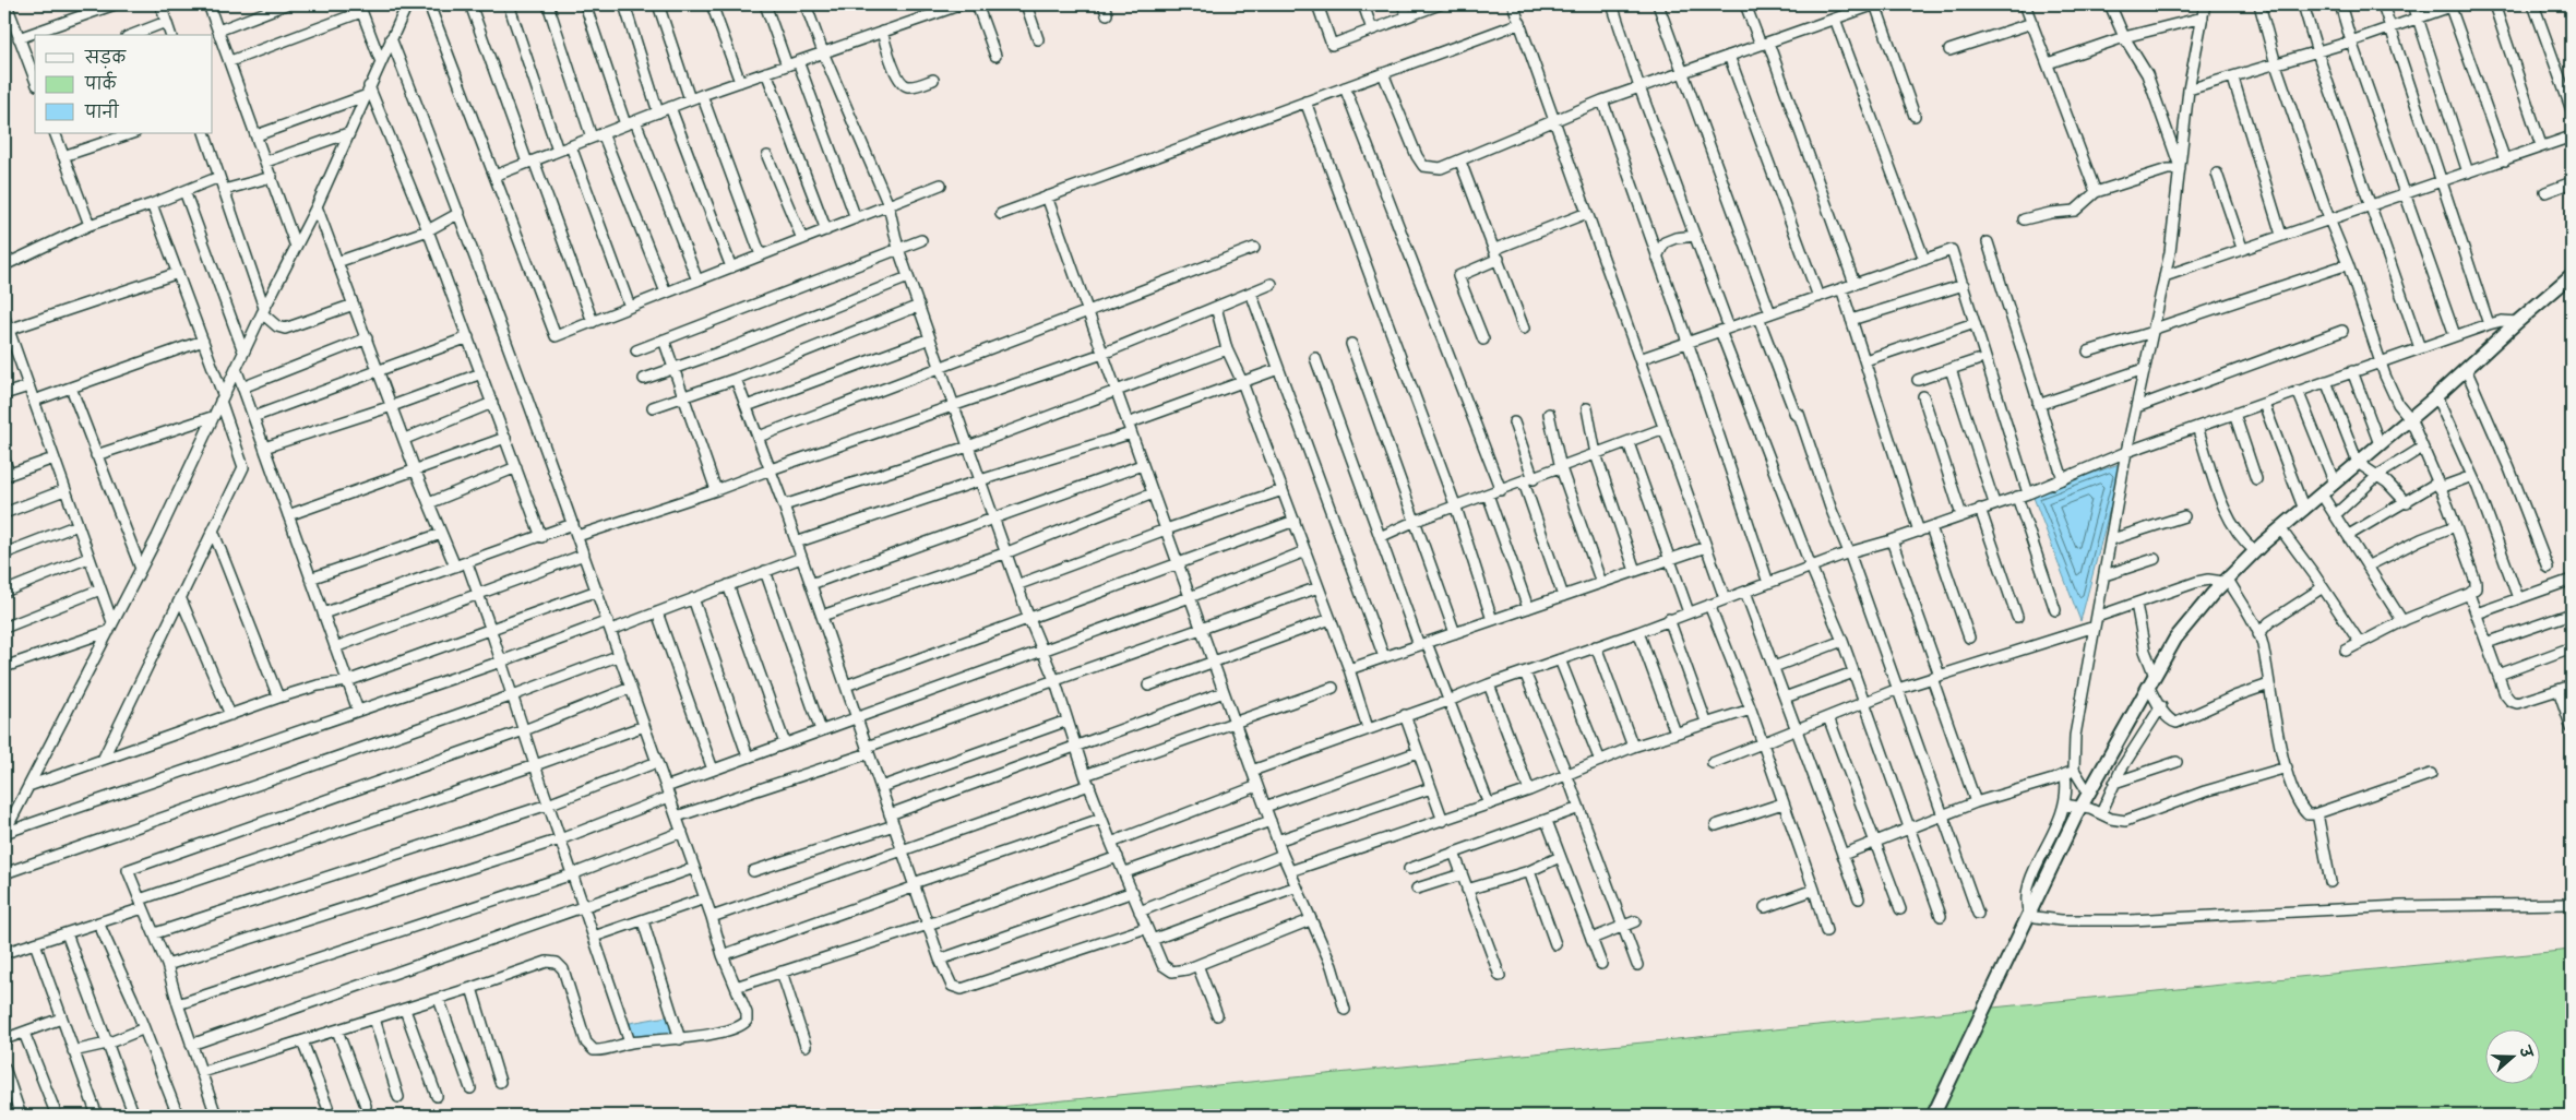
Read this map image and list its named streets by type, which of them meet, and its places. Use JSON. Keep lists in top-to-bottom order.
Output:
{
  "legend": ["सड़क", "पार्क", "पानी"],
  "north": "right"
}
